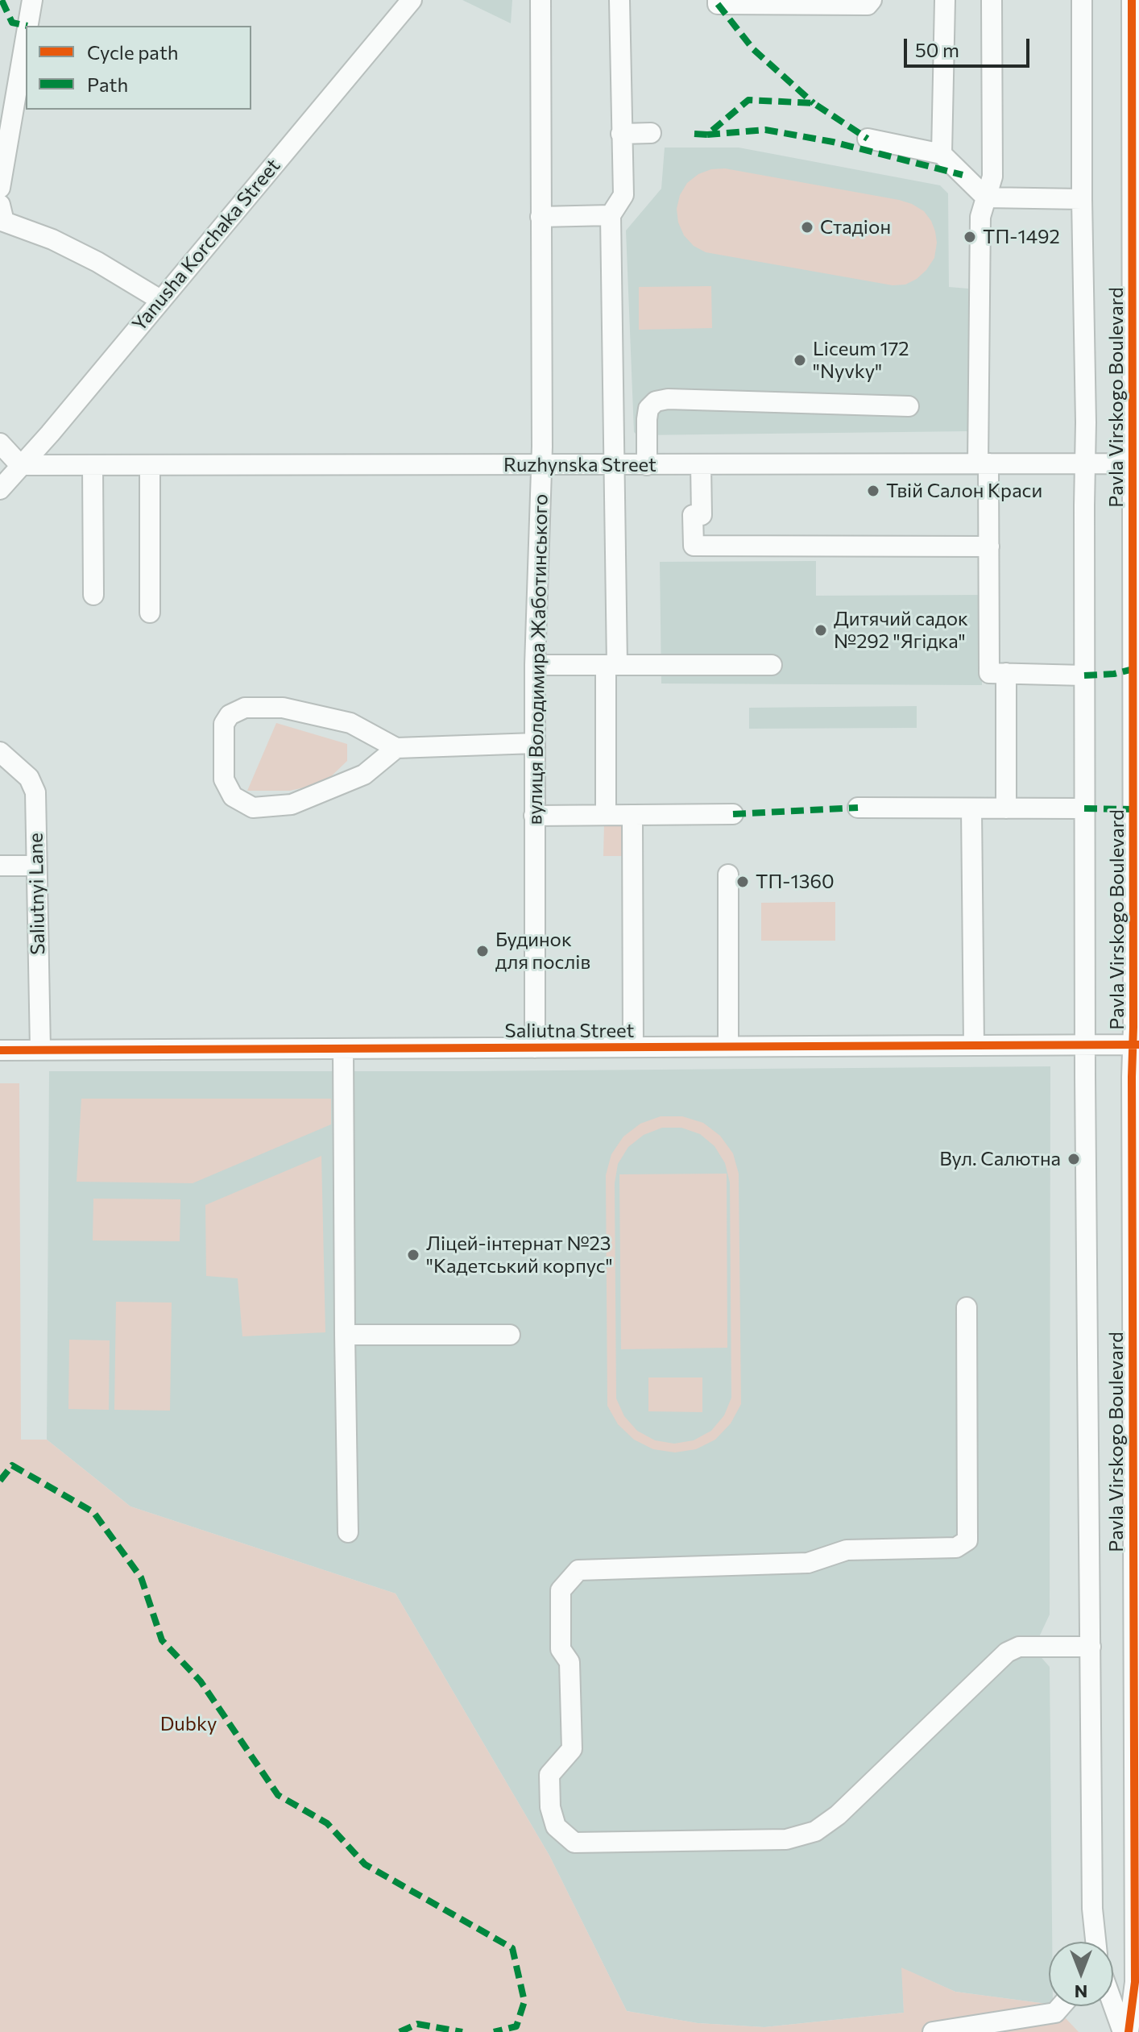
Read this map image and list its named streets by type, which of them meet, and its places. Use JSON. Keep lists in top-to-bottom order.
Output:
{
  "streets": {
    "street": [
      "Yanusha Korchaka Street",
      "Pavla Virskogo Boulevard",
      "Ruzhynska Street",
      "вулиця Володимира Жаботинського",
      "Saliutnyi Lane",
      "Saliutna Street"
    ]
  },
  "crossings": [
    ["Yanusha Korchaka Street", "Ruzhynska Street"],
    ["Pavla Virskogo Boulevard", "Ruzhynska Street"],
    ["Pavla Virskogo Boulevard", "Saliutna Street"],
    ["Ruzhynska Street", "вулиця Володимира Жаботинського"],
    ["вулиця Володимира Жаботинського", "Saliutna Street"],
    ["Saliutnyi Lane", "Saliutna Street"]
  ],
  "parks": ["Dubky"],
  "places": [
    "Стадіон",
    "ТП-1492",
    "Liceum 172 \"Nyvky\"",
    "Твій Салон Краси",
    "Дитячий садок №292 \"Ягідка\"",
    "ТП-1360",
    "Будинок для послів",
    "Вул. Салютна",
    "Ліцей-інтернат №23 \"Кадетський корпус\""
  ],
  "legend": ["Cycle path", "Path"],
  "scale_bar": "50 m",
  "north": "bottom"
}
